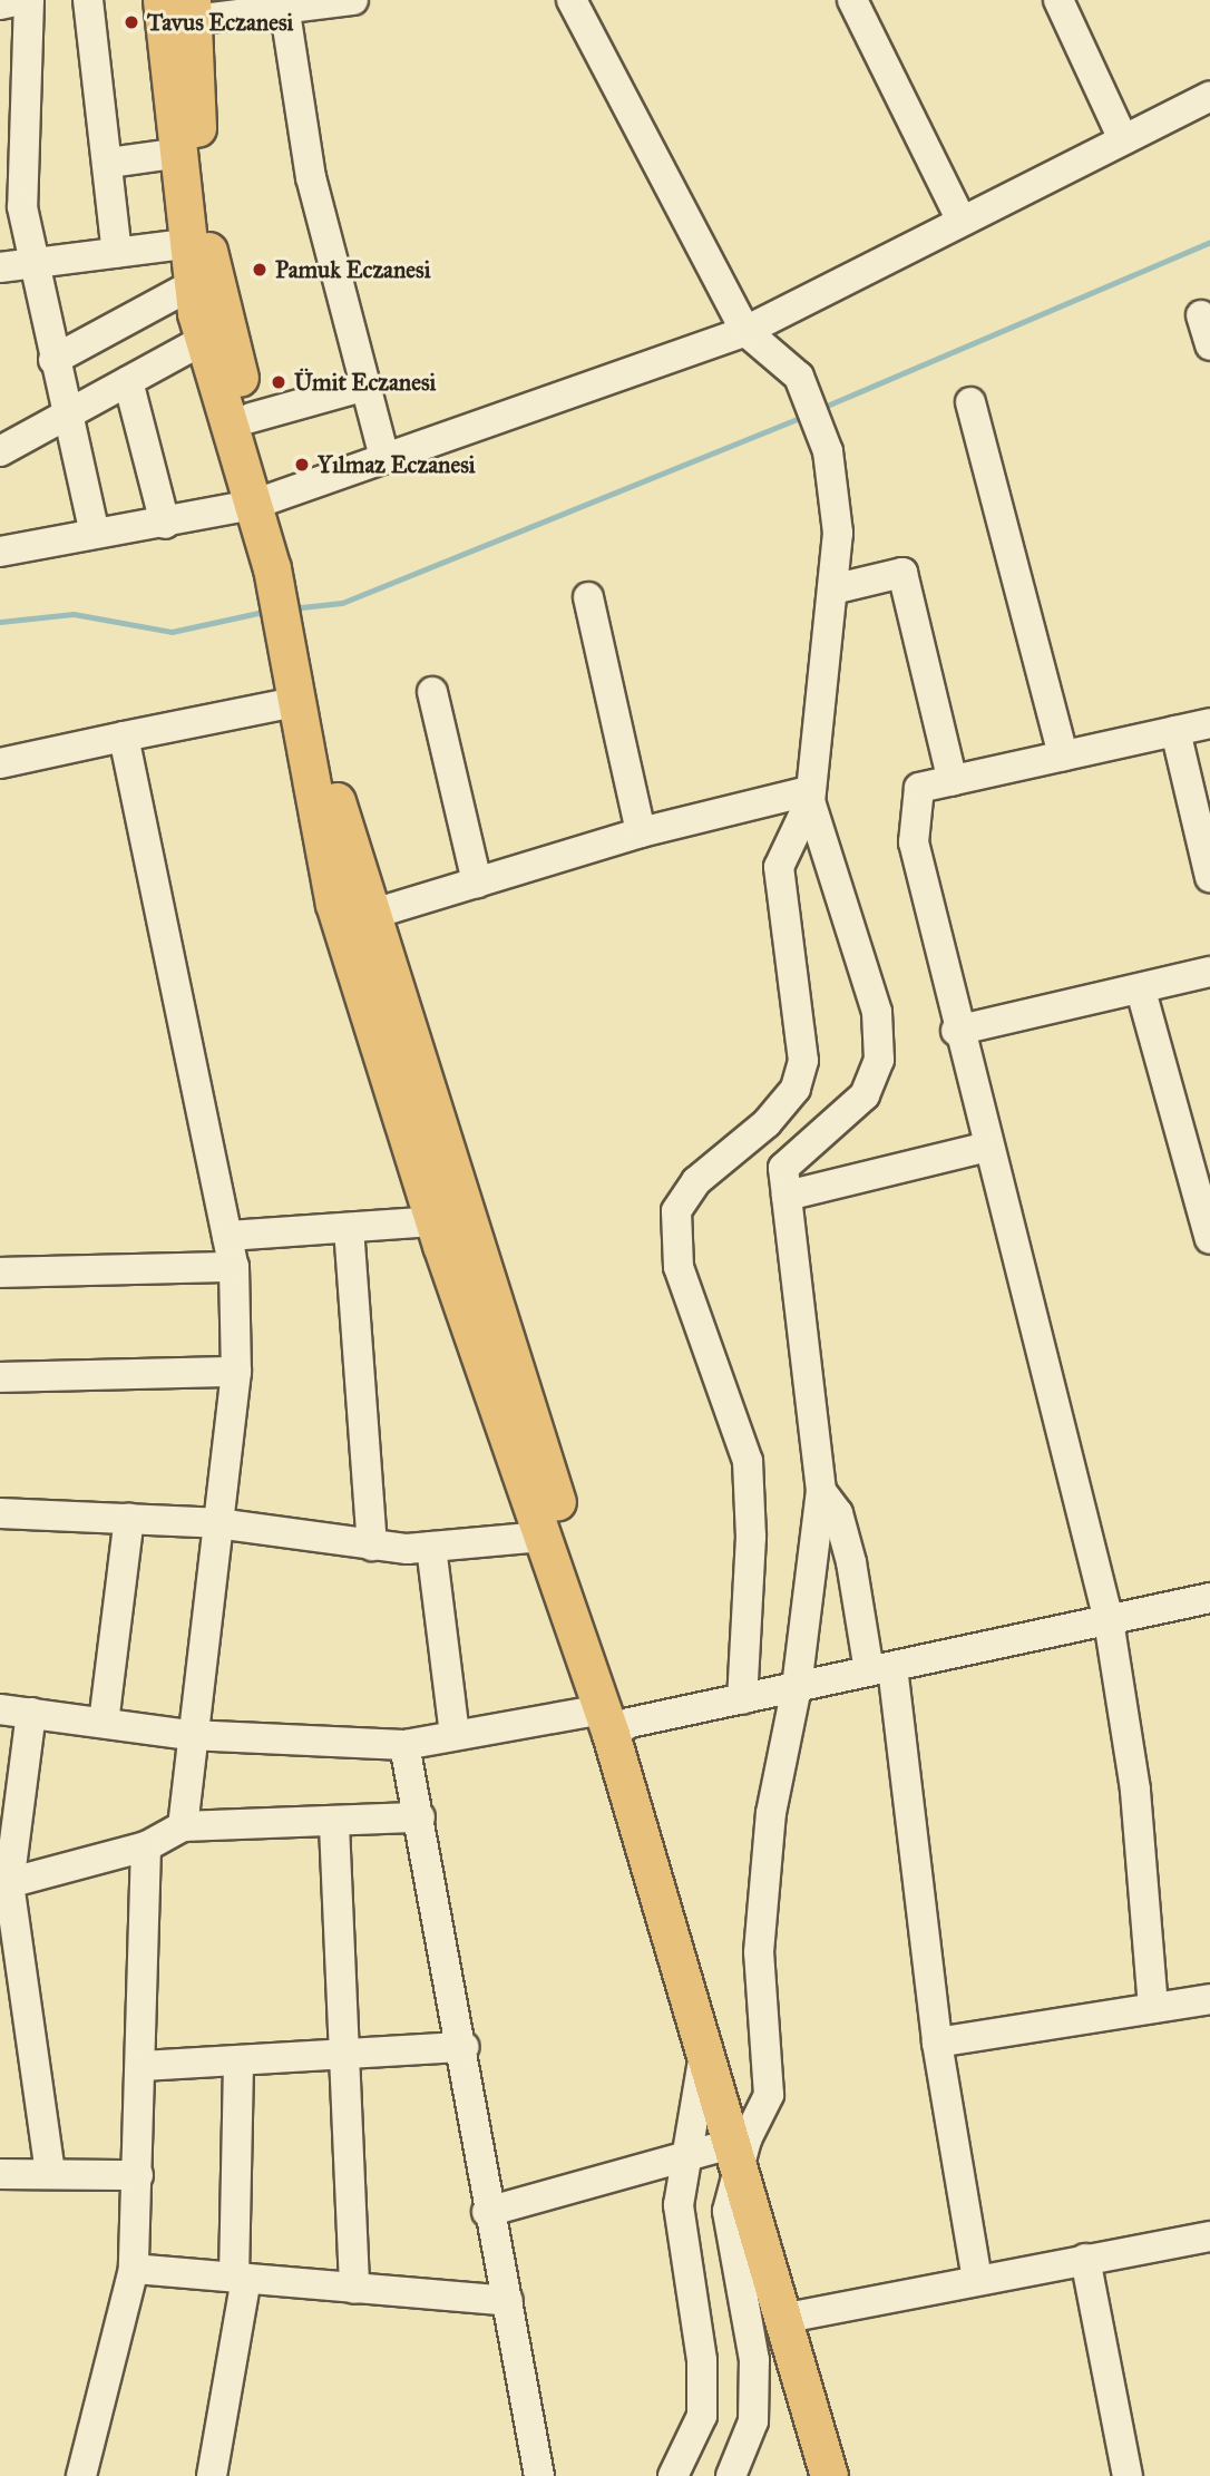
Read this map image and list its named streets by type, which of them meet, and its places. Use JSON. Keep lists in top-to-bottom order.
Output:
{
  "places": [
    "Tavus Eczanesi",
    "Pamuk Eczanesi",
    "Ümit Eczanesi",
    "Yılmaz Eczanesi"
  ]
}
